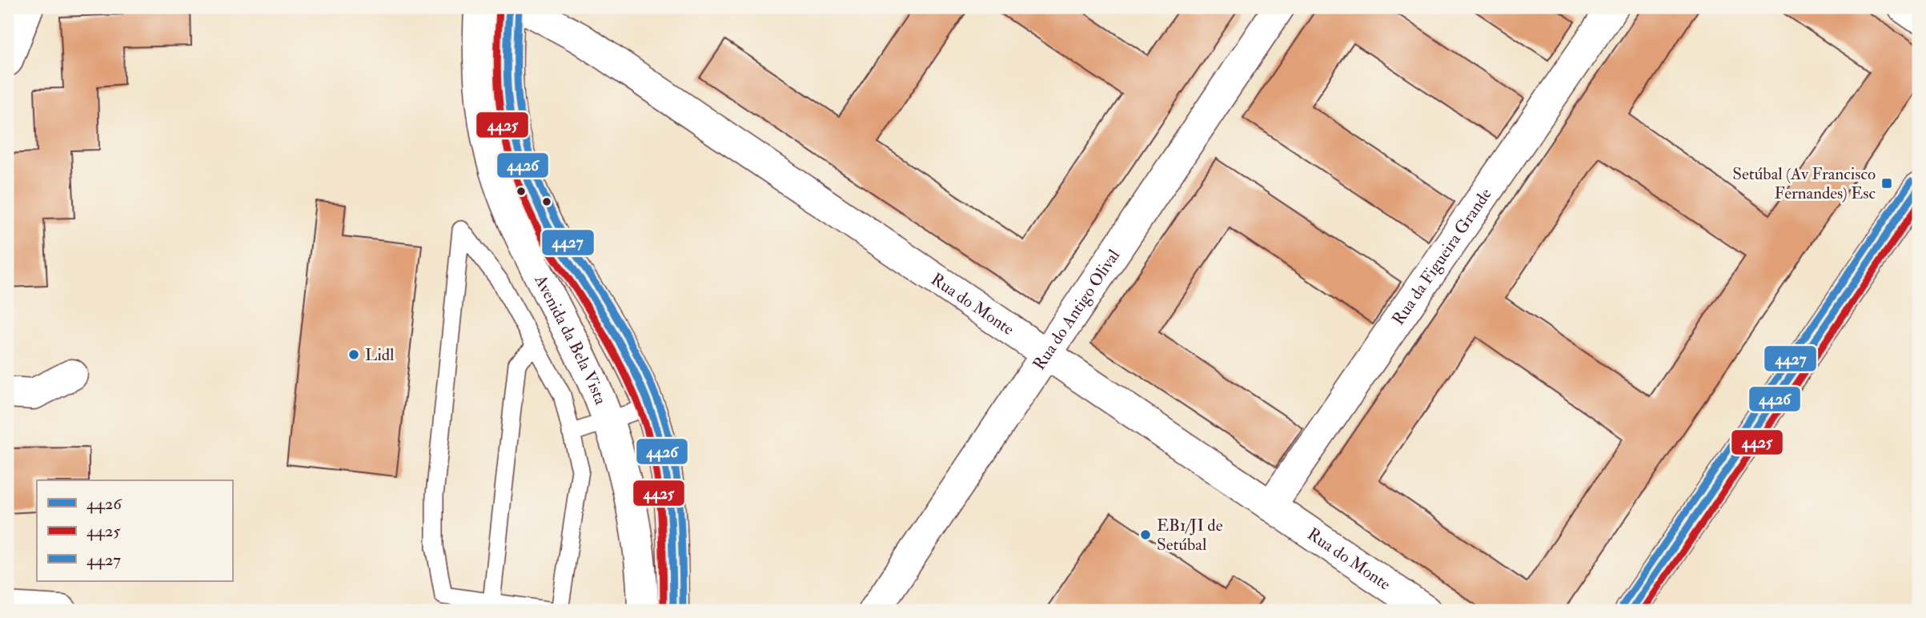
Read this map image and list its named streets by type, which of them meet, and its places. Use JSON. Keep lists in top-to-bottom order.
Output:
{
  "streets": {
    "street": [
      "Rua da Figueira Grande",
      "Rua do Monte",
      "Rua do Antigo Olival",
      "Avenida da Bela Vista"
    ]
  },
  "crossings": [
    ["Rua da Figueira Grande", "Rua do Monte"],
    ["Rua do Monte", "Rua do Antigo Olival"]
  ],
  "places": {
    "transit": ["Setúbal (Av Francisco Fernandes) Esc"],
    "other": ["Lidl", "EB1/JI de Setúbal"]
  },
  "lines": ["transit line 4426", "transit line 4425", "transit line 4427"],
  "legend": ["4426", "4425", "4427"]
}
